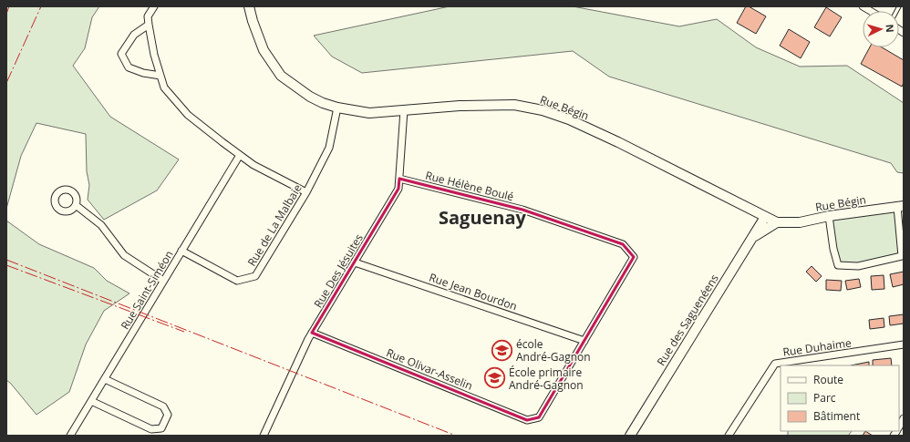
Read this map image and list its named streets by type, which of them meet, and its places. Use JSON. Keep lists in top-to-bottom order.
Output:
{
  "streets": {
    "street": [
      "Rue Bégin",
      "Rue Hélène Boulé",
      "Rue de La Malbaie",
      "Rue Des Jésuites",
      "Rue Saint-Siméon",
      "Rue Jean Bourdon",
      "Rue des Saguenéens",
      "Rue Duhaime",
      "Rue Olivar-Asselin"
    ]
  },
  "crossings": [
    ["Rue Bégin", "Rue de La Malbaie"],
    ["Rue Bégin", "Rue Des Jésuites"],
    ["Rue Bégin", "Rue des Saguenéens"],
    ["Rue Hélène Boulé", "Rue Des Jésuites"],
    ["Rue Hélène Boulé", "Rue Jean Bourdon"],
    ["Rue Hélène Boulé", "Rue Olivar-Asselin"],
    ["Rue de La Malbaie", "Rue Saint-Siméon"],
    ["Rue Des Jésuites", "Rue Jean Bourdon"],
    ["Rue Des Jésuites", "Rue Olivar-Asselin"],
    ["Rue Jean Bourdon", "Rue Olivar-Asselin"]
  ],
  "districts": ["Saguenay"],
  "places": {
    "school or university": ["école André-Gagnon", "École primaire André-Gagnon"]
  },
  "legend": ["Route", "Parc", "Bâtiment"],
  "north": "right"
}
